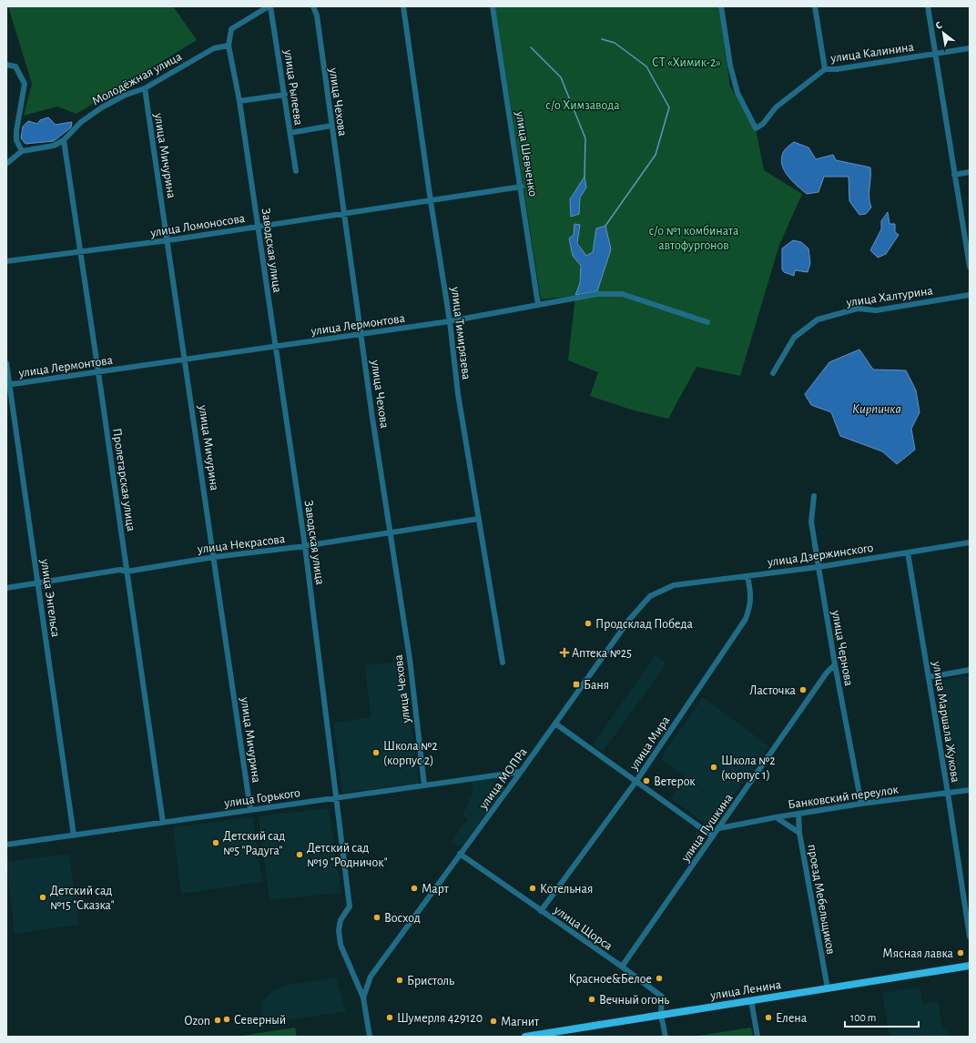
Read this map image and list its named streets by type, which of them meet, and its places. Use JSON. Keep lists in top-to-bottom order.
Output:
{
  "streets": {
    "main road": ["улица Ленина"],
    "street": [
      "улица Калинина",
      "Молодёжная улица",
      "улица Рылеева",
      "улица Чехова",
      "улица Шевченко",
      "улица Мичурина",
      "улица Ломоносова",
      "Заводская улица",
      "улица Халтурина",
      "улица Лермонтова",
      "улица Тимирязева",
      "Пролетарская улица",
      "улица Некрасова",
      "улица Дзержинского",
      "улица Энгельса",
      "улица Чернова",
      "улица Маршала Жукова",
      "улица Мира",
      "улица МОПРа",
      "Банковский переулок",
      "улица Горького",
      "улица Пушкина",
      "проезд Мебельщиков",
      "улица Щорса"
    ]
  },
  "crossings": [
    ["Молодёжная улица", "улица Мичурина"],
    ["Молодёжная улица", "Заводская улица"],
    ["Молодёжная улица", "Пролетарская улица"],
    ["улица Чехова", "улица Ломоносова"],
    ["улица Чехова", "улица Лермонтова"],
    ["улица Чехова", "улица Некрасова"],
    ["улица Чехова", "улица Горького"],
    ["улица Шевченко", "улица Ломоносова"],
    ["улица Шевченко", "улица Лермонтова"],
    ["улица Мичурина", "улица Ломоносова"],
    ["улица Мичурина", "улица Лермонтова"],
    ["улица Мичурина", "улица Некрасова"],
    ["улица Мичурина", "улица Горького"],
    ["улица Ломоносова", "Заводская улица"],
    ["улица Ломоносова", "улица Тимирязева"],
    ["улица Ломоносова", "Пролетарская улица"],
    ["Заводская улица", "улица Лермонтова"],
    ["Заводская улица", "улица Некрасова"],
    ["Заводская улица", "улица МОПРа"],
    ["Заводская улица", "улица Горького"],
    ["улица Лермонтова", "улица Тимирязева"],
    ["улица Лермонтова", "Пролетарская улица"],
    ["улица Лермонтова", "улица Энгельса"],
    ["улица Тимирязева", "улица Некрасова"],
    ["Пролетарская улица", "улица Некрасова"],
    ["Пролетарская улица", "улица Горького"],
    ["улица Некрасова", "улица Энгельса"],
    ["улица Дзержинского", "улица Чернова"],
    ["улица Дзержинского", "улица Маршала Жукова"],
    ["улица Дзержинского", "улица Мира"],
    ["улица Дзержинского", "улица МОПРа"],
    ["улица Энгельса", "улица Горького"],
    ["улица Чернова", "Банковский переулок"],
    ["улица Чернова", "улица Пушкина"],
    ["улица Маршала Жукова", "Банковский переулок"],
    ["улица Мира", "улица Щорса"],
    ["улица МОПРа", "улица Горького"],
    ["улица МОПРа", "улица Щорса"],
    ["Банковский переулок", "улица Пушкина"],
    ["Банковский переулок", "проезд Мебельщиков"],
    ["улица Пушкина", "улица Щорса"],
    ["проезд Мебельщиков", "улица Ленина"],
    ["улица Щорса", "улица Ленина"]
  ],
  "water": ["Кирпичка"],
  "parks": ["СТ «Химик-2»", "с/о Химзавода", "с/о №1 комбината автофургонов"],
  "places": {
    "other": [
      "Продсклад Победа",
      "Ласточка",
      "Школа №2 (корпус 2)",
      "Школа №2 (корпус 1)",
      "Ветерок",
      "Детский сад №5 \"Радуга\"",
      "Детский сад №19 \"Родничок\"",
      "Март",
      "Котельная",
      "Детский сад №15 \"Сказка\"",
      "Восход",
      "Мясная лавка",
      "Красное&Белое",
      "Бристоль",
      "Вечный огонь",
      "Шумерля 429120",
      "Елена",
      "Северный",
      "Ozon",
      "Магнит"
    ],
    "health": ["Аптека №25"],
    "transit": ["Баня"]
  },
  "scale_bar": "100 m",
  "north": "top left"
}
